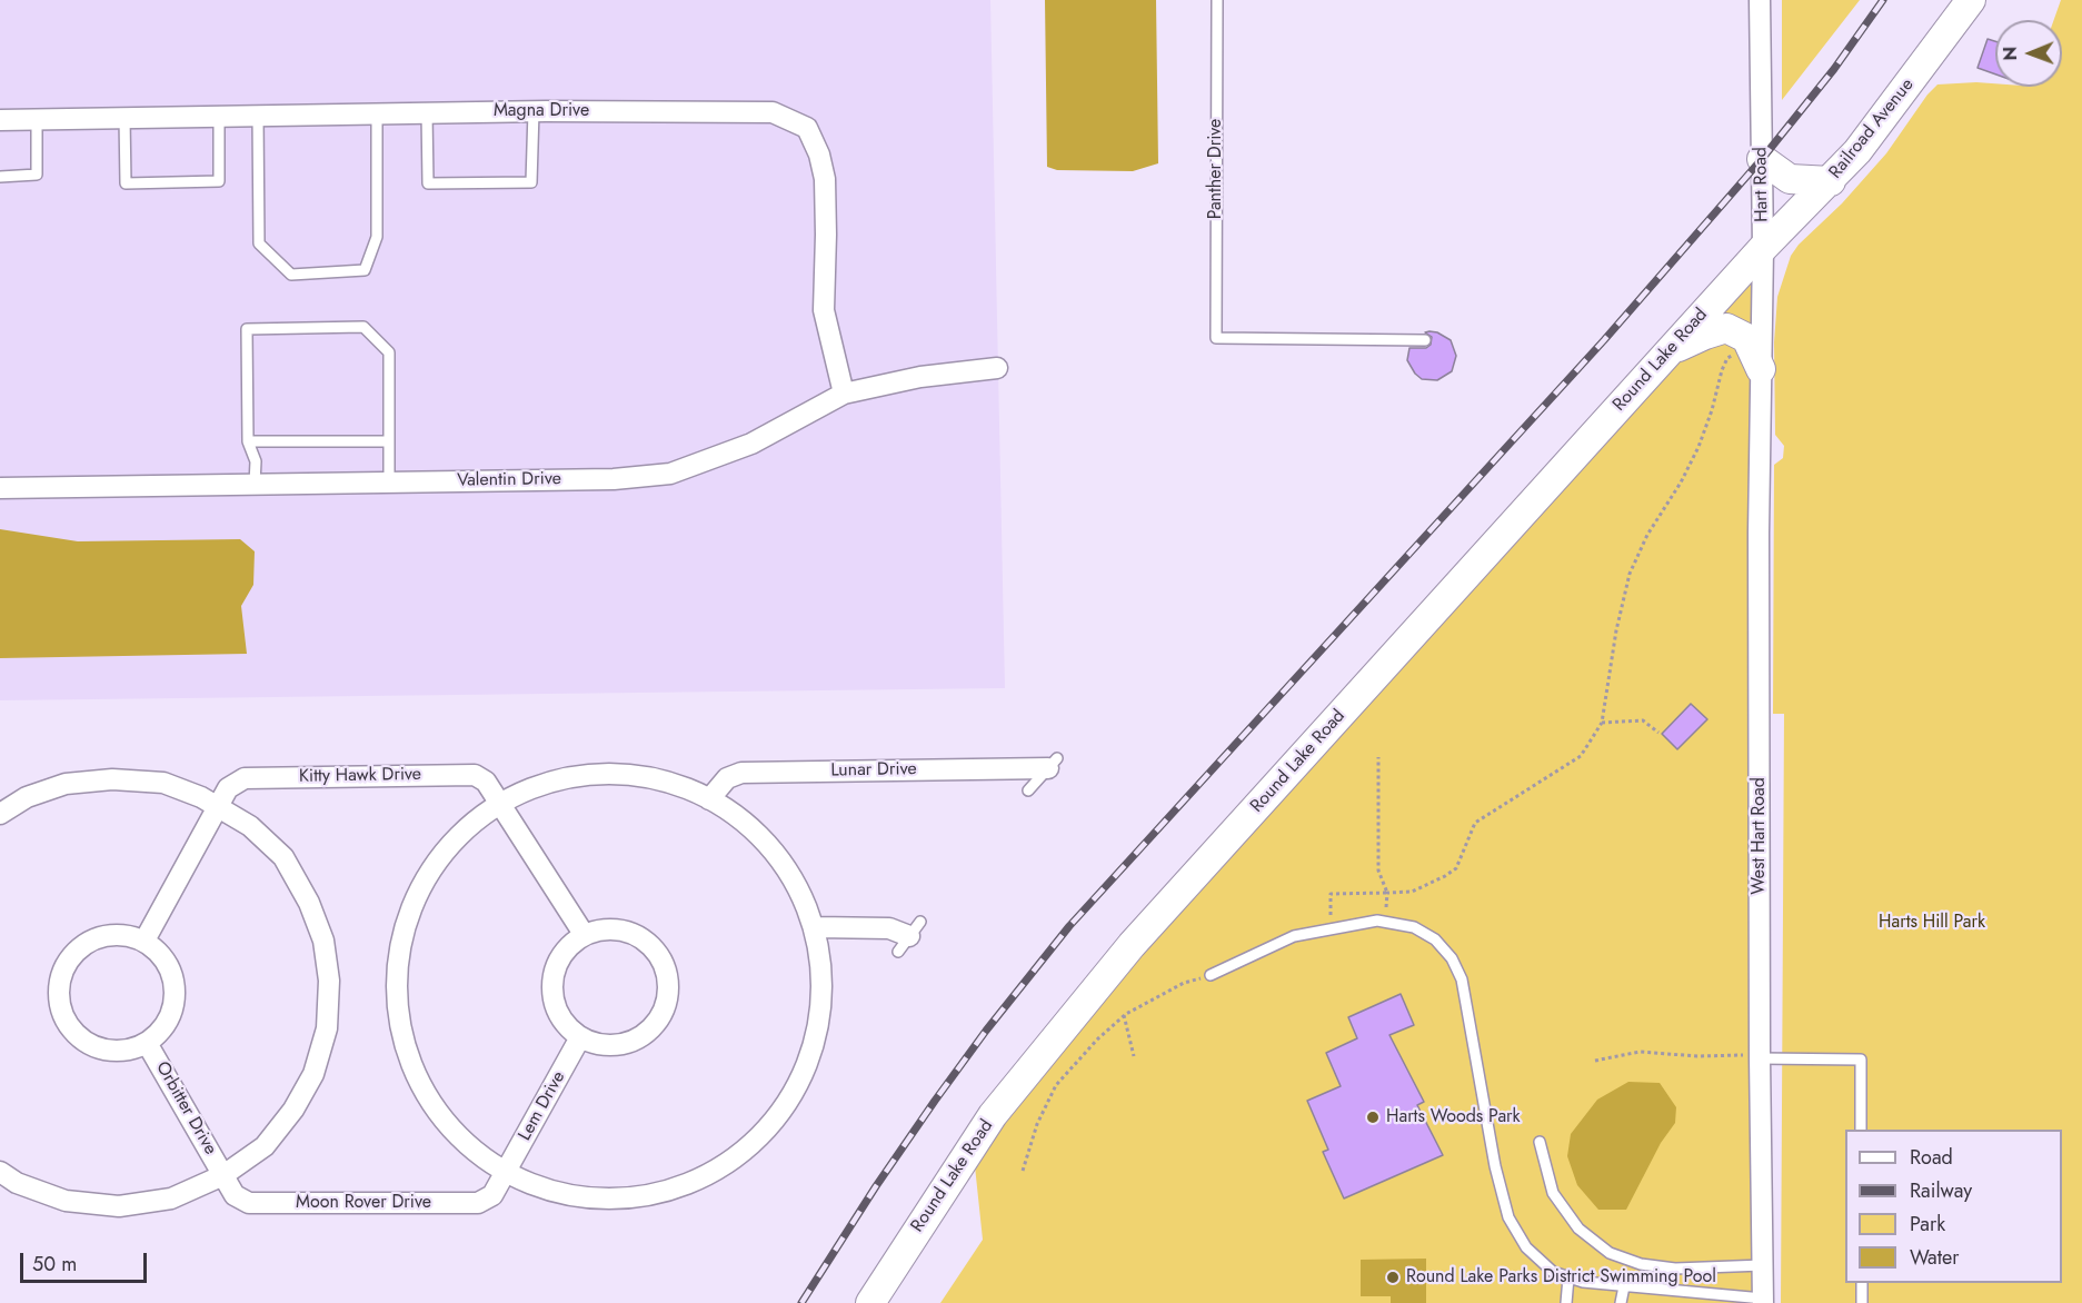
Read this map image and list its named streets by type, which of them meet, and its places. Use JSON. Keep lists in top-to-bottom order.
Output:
{
  "streets": {
    "main road": ["Railroad Avenue", "Round Lake Road"],
    "street": [
      "Magna Drive",
      "Hart Road",
      "Valentin Drive",
      "Lunar Drive",
      "Kitty Hawk Drive",
      "West Hart Road",
      "Lem Drive",
      "Orbitter Drive",
      "Moon Rover Drive"
    ],
    "lane": ["Panther Drive"]
  },
  "crossings": [
    ["Magna Drive", "Valentin Drive"],
    ["Railroad Avenue", "Hart Road"],
    ["Railroad Avenue", "Round Lake Road"],
    ["Hart Road", "Round Lake Road"],
    ["Hart Road", "West Hart Road"],
    ["Lem Drive", "Moon Rover Drive"],
    ["Orbitter Drive", "Moon Rover Drive"]
  ],
  "parks": ["Harts Hill Park"],
  "places": ["Harts Woods Park", "Round Lake Parks District Swimming Pool"],
  "legend": [
    "Road",
    "Railway",
    "Park",
    "Water"
  ],
  "scale_bar": "50 m",
  "north": "left"
}
